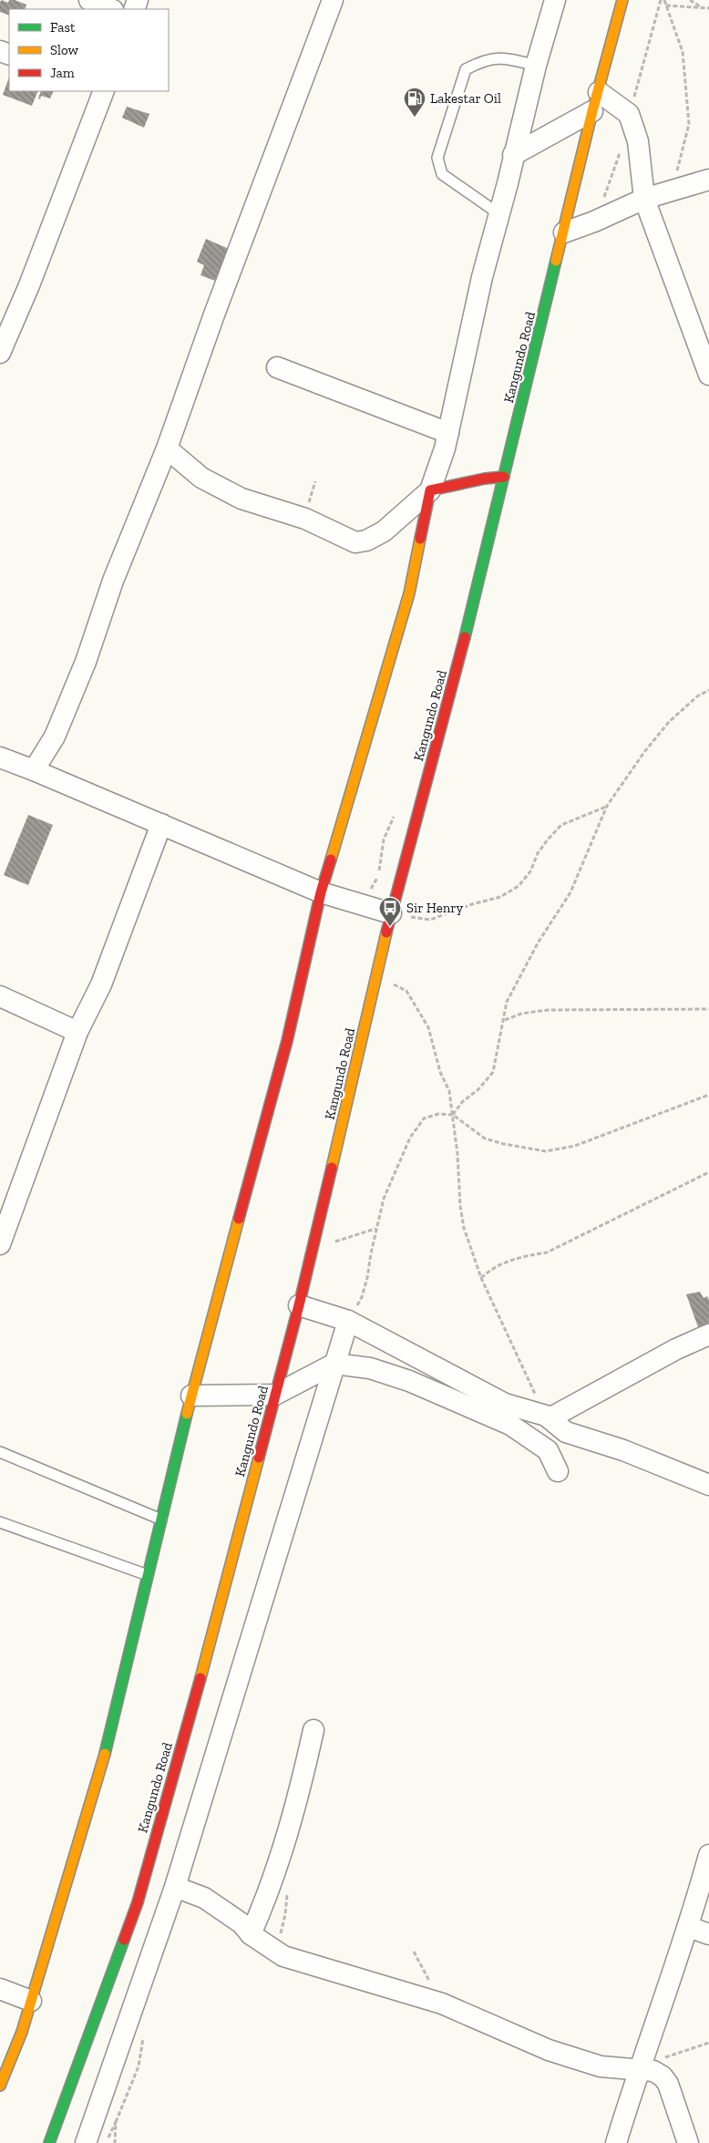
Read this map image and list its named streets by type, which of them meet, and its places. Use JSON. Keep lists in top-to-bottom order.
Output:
{
  "streets": {
    "main road": ["Kangundo Road"]
  },
  "places": {
    "fuel station": ["Lakestar Oil"],
    "bus stop": ["Sir Henry"]
  },
  "legend": ["Fast", "Slow", "Jam"]
}
